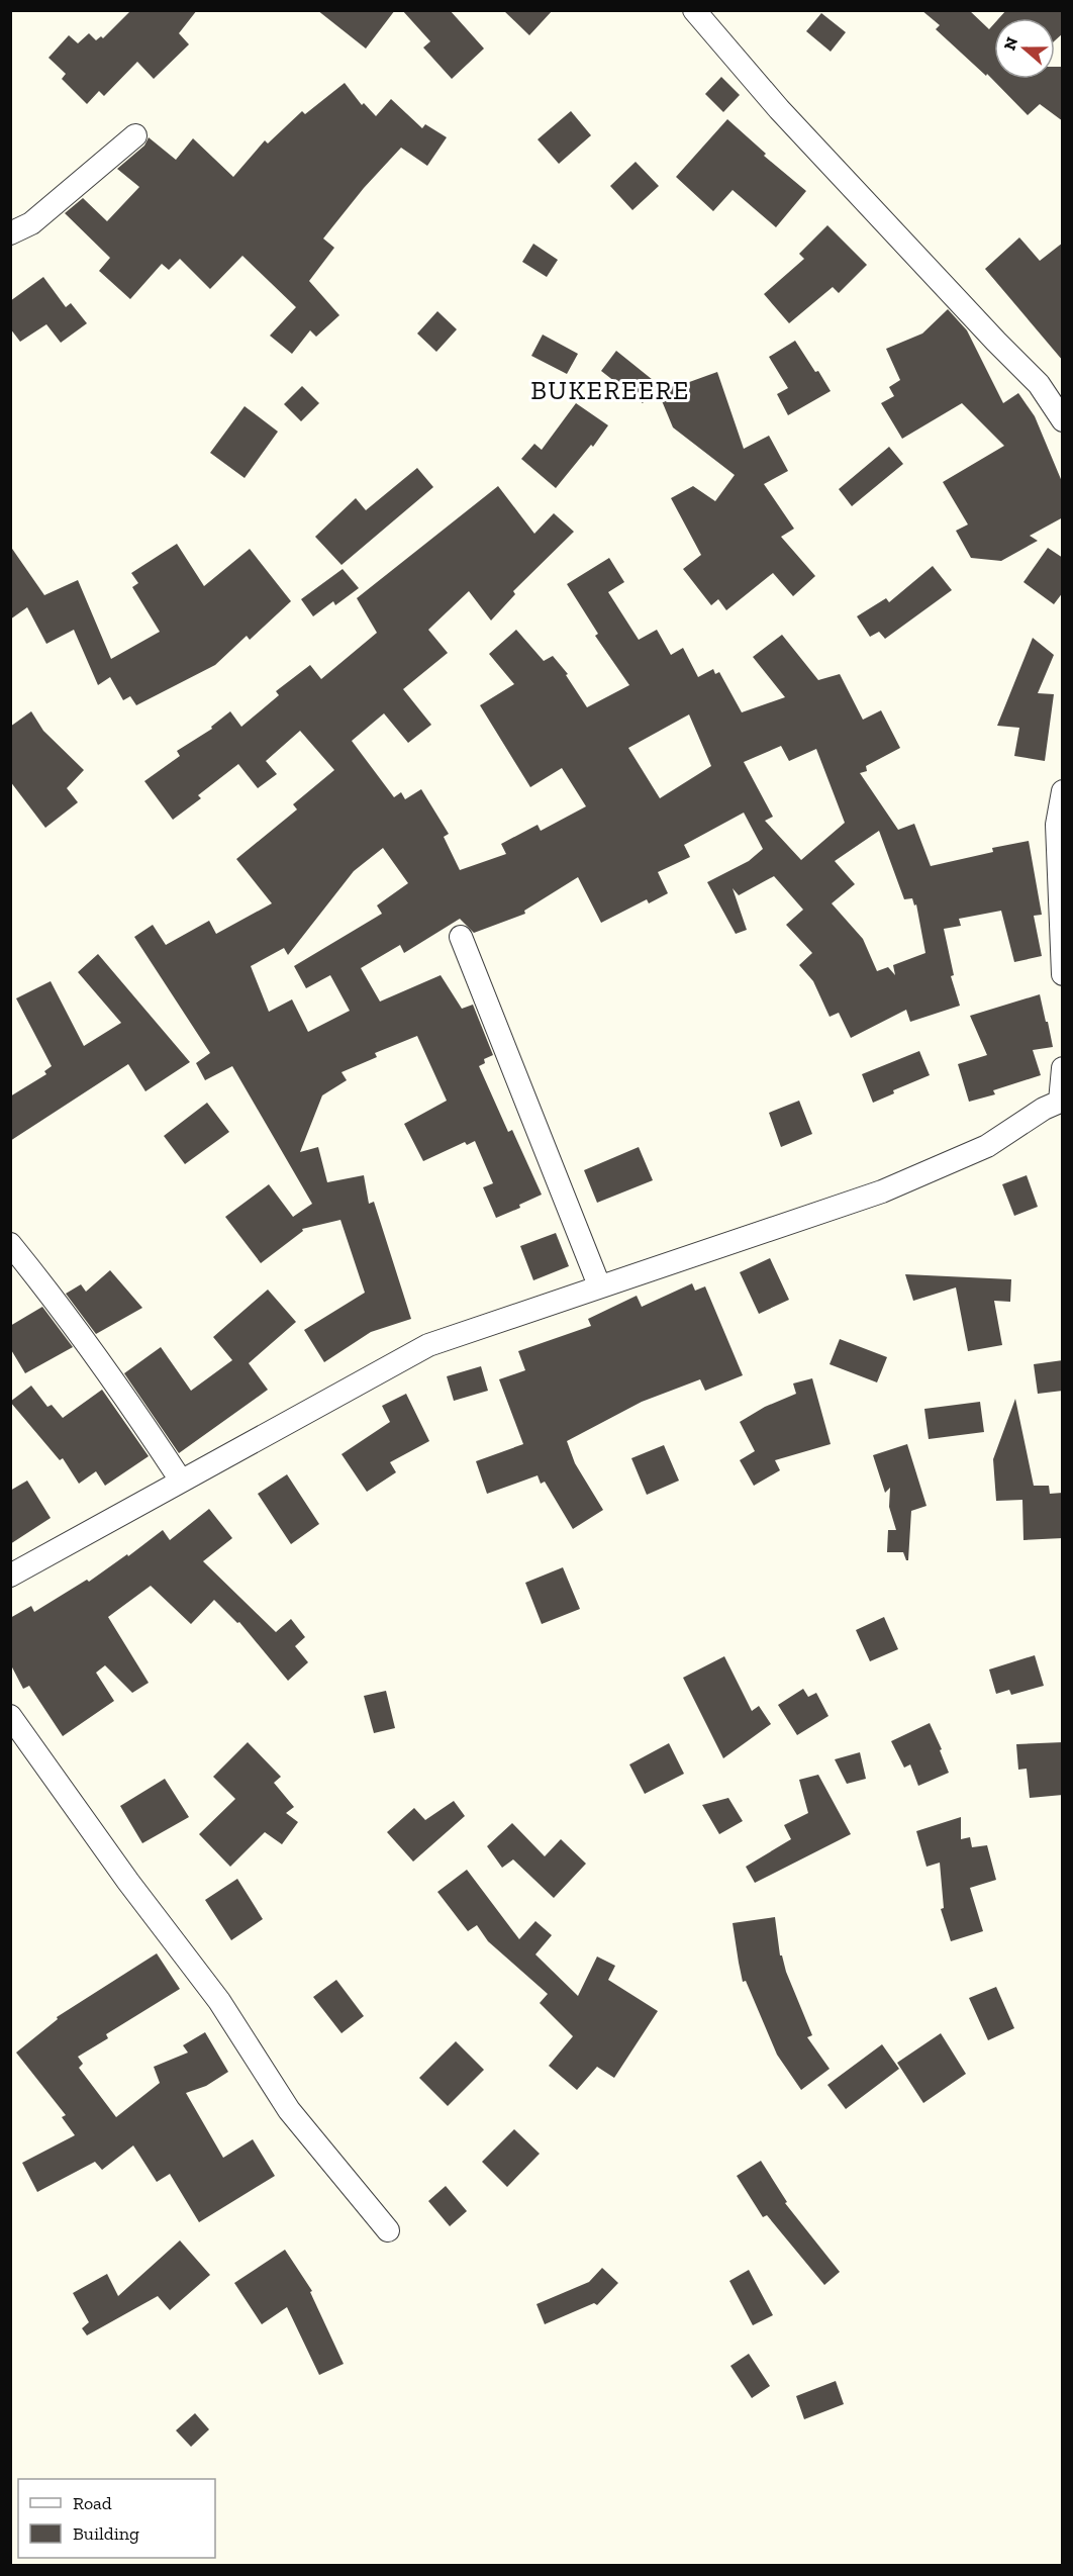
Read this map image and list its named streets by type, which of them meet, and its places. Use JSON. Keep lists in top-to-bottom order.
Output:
{
  "districts": ["BUKEREERE"],
  "legend": ["Road", "Building"],
  "north": "left"
}
